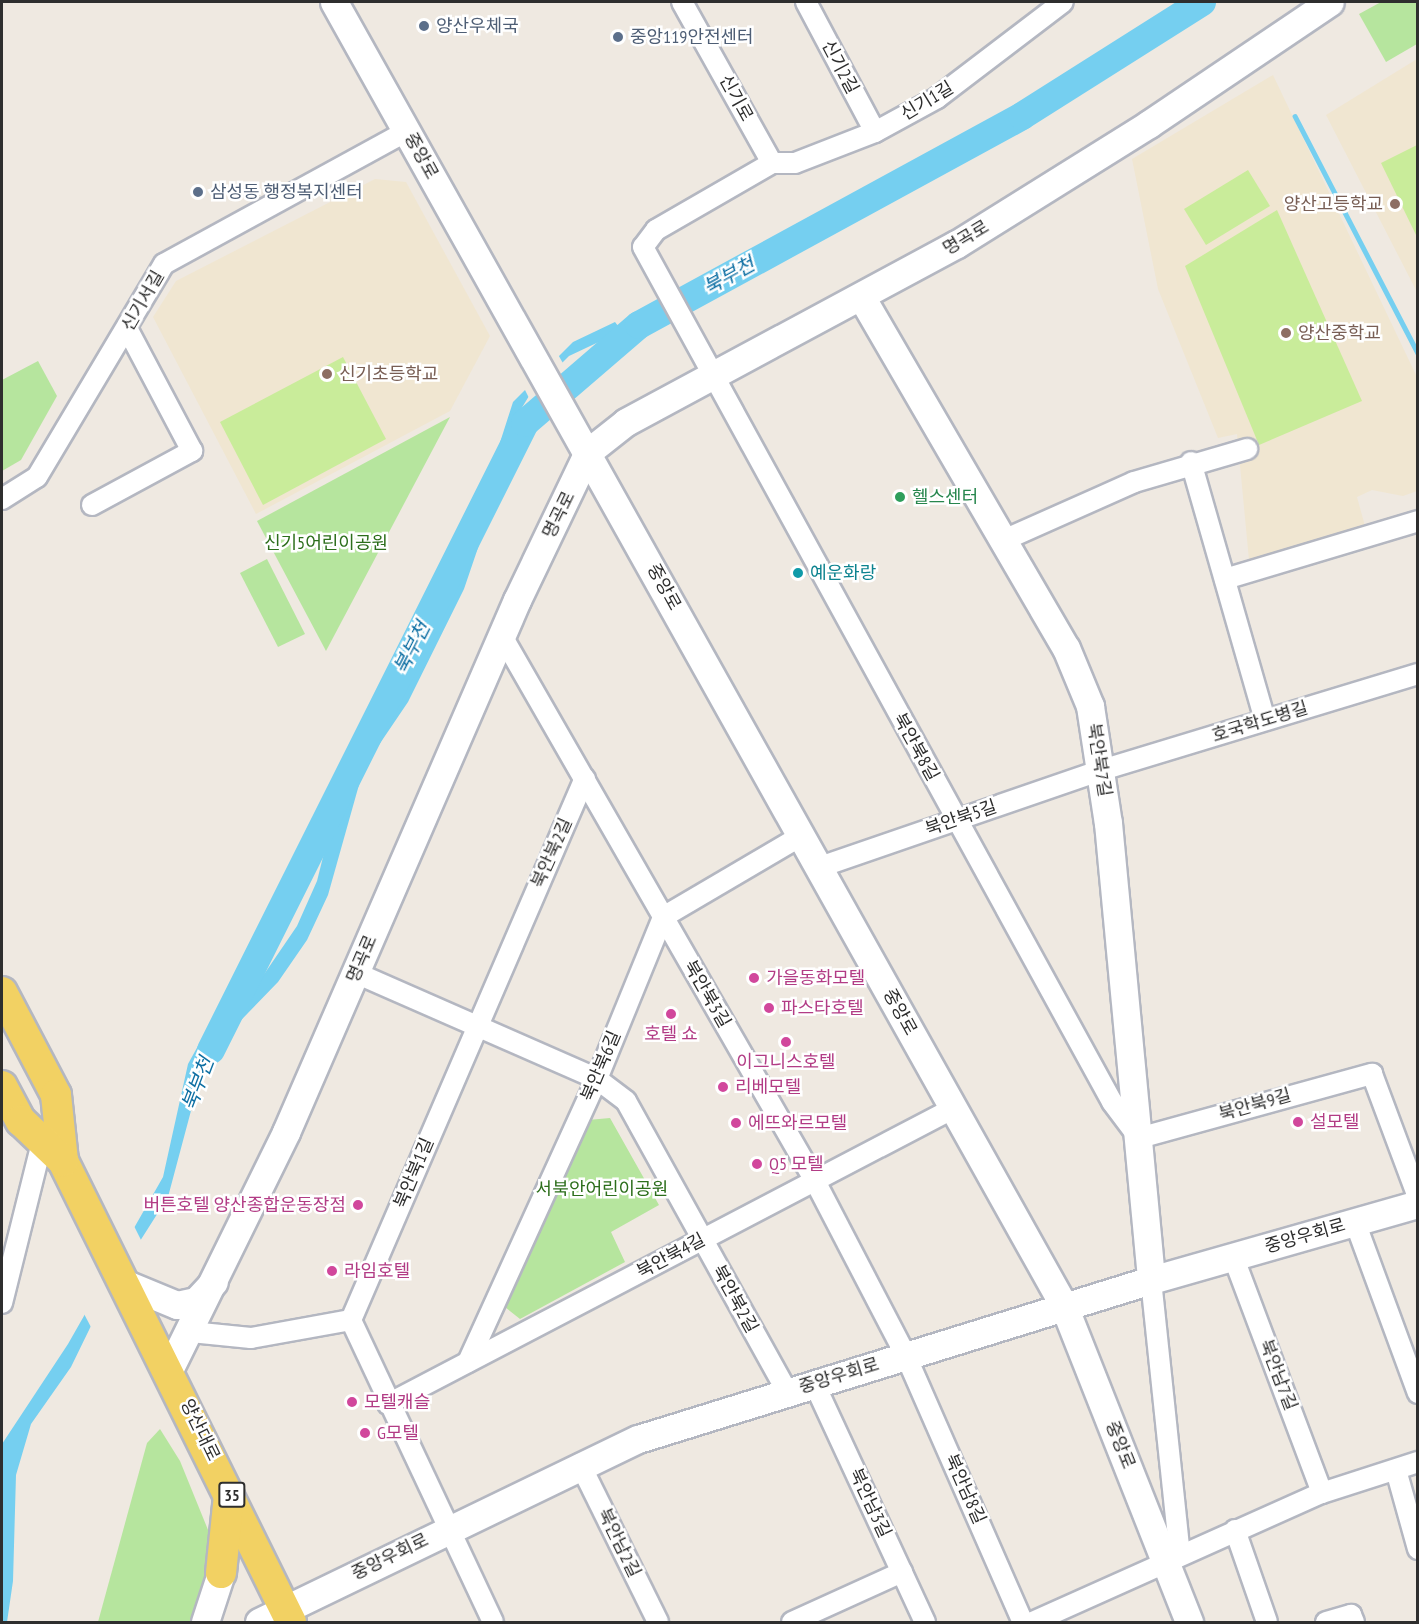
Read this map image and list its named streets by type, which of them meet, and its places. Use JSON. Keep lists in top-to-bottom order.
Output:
{
  "streets": {
    "main road": [
      "중앙로",
      "명곡로",
      "북안북7길",
      "중앙우회로",
      "양산대로",
      "35"
    ],
    "street": [
      "신기2길",
      "신기로",
      "신기1길",
      "신기서길",
      "호국학도병길",
      "북안북8길",
      "북안북5길",
      "북안북2길",
      "북안북3길",
      "북안북6길",
      "북안북9길",
      "북안북1길",
      "북안북4길",
      "북안남7길",
      "북안남8길",
      "북안남3길",
      "북안남2길"
    ]
  },
  "crossings": [
    ["신기2길", "신기1길"],
    ["신기로", "신기1길"],
    ["신기로", "북안북8길"],
    ["신기1길", "북안북8길"],
    ["중앙로", "명곡로"],
    ["중앙로", "신기서길"],
    ["중앙로", "북안북5길"],
    ["중앙로", "중앙우회로"],
    ["중앙로", "북안북4길"],
    ["명곡로", "북안북8길"],
    ["명곡로", "북안북7길"],
    ["명곡로", "북안북2길"],
    ["명곡로", "북안북3길"],
    ["명곡로", "양산대로"],
    ["명곡로", "35"],
    ["호국학도병길", "북안북7길"],
    ["호국학도병길", "북안북5길"],
    ["북안북8길", "북안북7길"],
    ["북안북8길", "북안북5길"],
    ["북안북8길", "북안북9길"],
    ["북안북7길", "북안북5길"],
    ["북안북7길", "북안북9길"],
    ["북안북7길", "중앙우회로"],
    ["북안북2길", "북안북3길"],
    ["북안북2길", "북안북6길"],
    ["북안북2길", "북안북1길"],
    ["북안북2길", "중앙우회로"],
    ["북안북2길", "북안북4길"],
    ["북안북3길", "북안북6길"],
    ["북안북3길", "중앙우회로"],
    ["북안북3길", "북안북4길"],
    ["북안북3길", "북안남8길"],
    ["북안북6길", "북안북4길"],
    ["중앙우회로", "북안남7길"],
    ["중앙우회로", "양산대로"],
    ["중앙우회로", "북안남8길"],
    ["중앙우회로", "북안남3길"],
    ["중앙우회로", "북안남2길"],
    ["양산대로", "35"]
  ],
  "water": ["북부천"],
  "parks": ["신기5어린이공원", "서북안어린이공원"],
  "places": [
    "양산우체국",
    "중앙119안전센터",
    "삼성동 행정복지센터",
    "양산고등학교",
    "양산중학교",
    "신기초등학교",
    "헬스센터",
    "예운화랑",
    "가을동화모텔",
    "파스타호텔",
    "호텔 쇼",
    "이그니스호텔",
    "리베모텔",
    "설모텔",
    "에뜨와르모텔",
    "Q5 모텔",
    "버튼호텔 양산종합운동장점",
    "라임호텔",
    "모텔캐슬",
    "G모텔"
  ]
}
